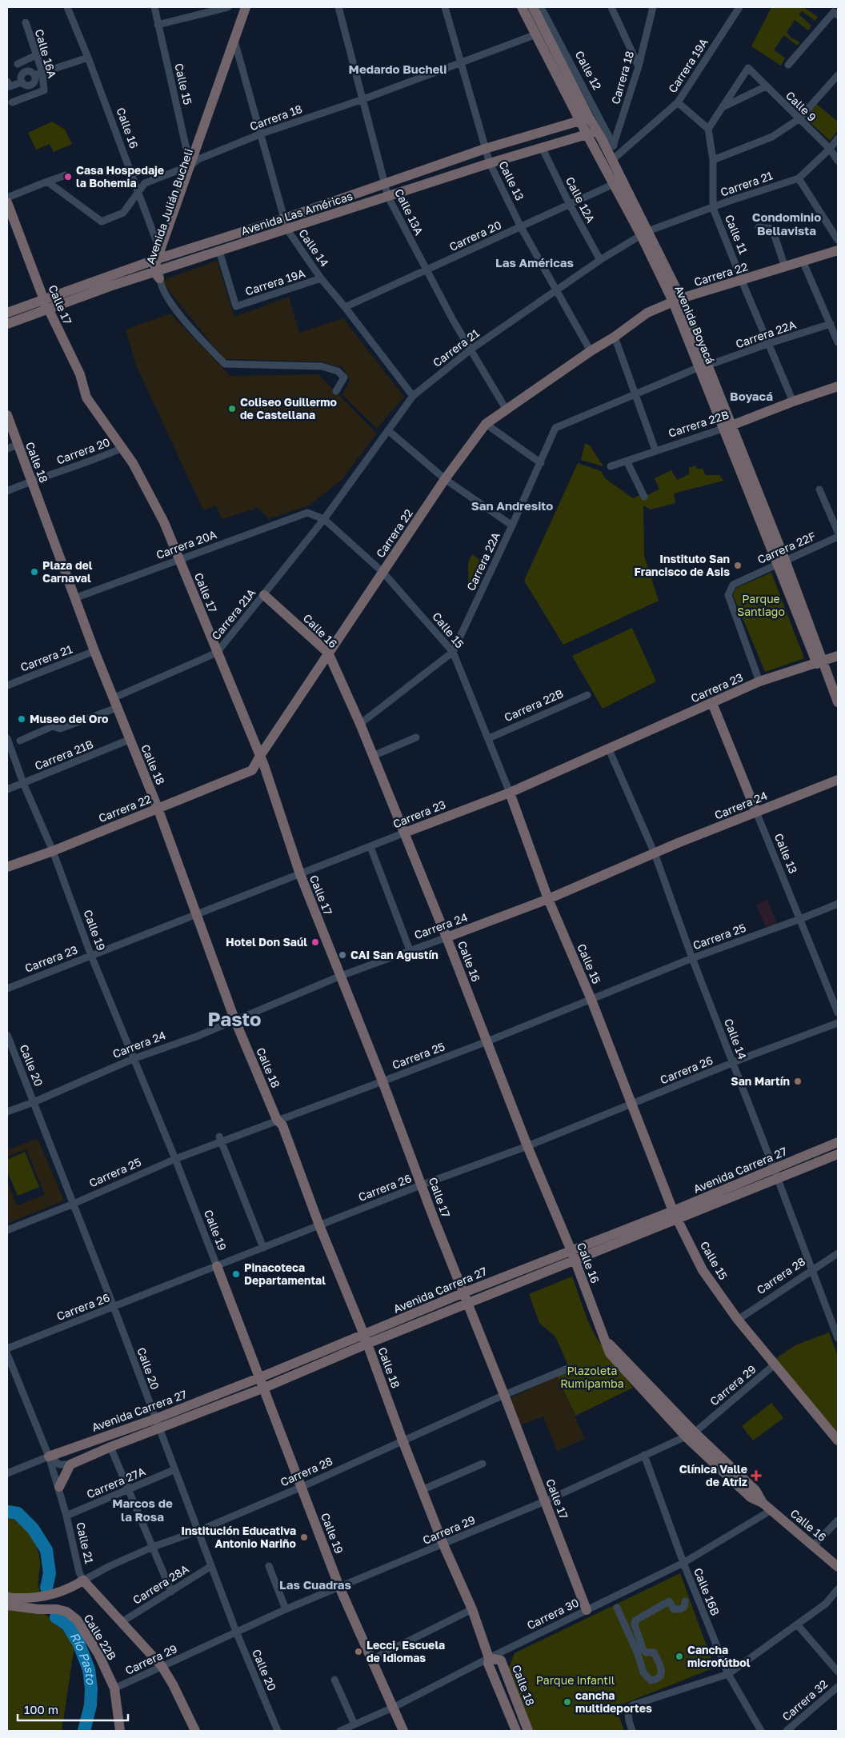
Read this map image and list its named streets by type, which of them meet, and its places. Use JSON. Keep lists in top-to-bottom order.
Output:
{
  "streets": {
    "street": [
      "Calle 16A",
      "Carrera 19A",
      "Calle 12",
      "Carrera 18",
      "Calle 15",
      "Calle 9",
      "Calle 16",
      "Calle 13",
      "Carrera 21",
      "Calle 12A",
      "Avenida Julián Bucheli",
      "Calle 13A",
      "Avenida Las Américas",
      "Calle 11",
      "Carrera 20",
      "Calle 14",
      "Carrera 22",
      "Calle 17",
      "Avenida Boyacá",
      "Carrera 22A",
      "Carrera 22B",
      "Calle 18",
      "Carrera 20A",
      "Carrera 22F",
      "Carrera 21A",
      "Carrera 23",
      "Carrera 21B",
      "Carrera 24",
      "Calle 19",
      "Carrera 25",
      "Calle 20",
      "Carrera 26",
      "Avenida Carrera 27",
      "Carrera 28",
      "Carrera 29",
      "Carrera 27A",
      "Calle 21",
      "Carrera 28A",
      "Calle 16B",
      "Carrera 30",
      "Calle 22B",
      "Carrera 32"
    ]
  },
  "crossings": [
    ["Carrera 19A", "Calle 12"],
    ["Carrera 19A", "Carrera 18"],
    ["Carrera 19A", "Avenida Las Américas"],
    ["Carrera 19A", "Calle 14"],
    ["Carrera 19A", "Avenida Boyacá"],
    ["Calle 12", "Carrera 18"],
    ["Calle 12", "Avenida Boyacá"],
    ["Carrera 18", "Calle 15"],
    ["Carrera 18", "Calle 16"],
    ["Carrera 18", "Calle 13"],
    ["Carrera 18", "Avenida Julián Bucheli"],
    ["Carrera 18", "Calle 13A"],
    ["Carrera 18", "Calle 14"],
    ["Carrera 18", "Avenida Boyacá"],
    ["Calle 15", "Carrera 21"],
    ["Calle 15", "Avenida Julián Bucheli"],
    ["Calle 15", "Carrera 22"],
    ["Calle 15", "Carrera 22A"],
    ["Calle 15", "Carrera 22B"],
    ["Calle 15", "Carrera 20A"],
    ["Calle 15", "Carrera 21A"],
    ["Calle 15", "Carrera 23"],
    ["Calle 15", "Carrera 24"],
    ["Calle 15", "Carrera 25"],
    ["Calle 15", "Carrera 26"],
    ["Calle 15", "Avenida Carrera 27"],
    ["Calle 15", "Carrera 28"],
    ["Calle 15", "Carrera 29"],
    ["Calle 9", "Carrera 21"],
    ["Calle 16", "Avenida Julián Bucheli"],
    ["Calle 16", "Avenida Las Américas"],
    ["Calle 16", "Carrera 22"],
    ["Calle 16", "Carrera 22A"],
    ["Calle 16", "Carrera 21A"],
    ["Calle 16", "Carrera 23"],
    ["Calle 16", "Carrera 24"],
    ["Calle 16", "Carrera 25"],
    ["Calle 16", "Carrera 26"],
    ["Calle 16", "Avenida Carrera 27"],
    ["Calle 16", "Carrera 29"],
    ["Calle 16", "Carrera 30"],
    ["Calle 13", "Carrera 21"],
    ["Calle 13", "Avenida Las Américas"],
    ["Calle 13", "Carrera 20"],
    ["Calle 13", "Carrera 22"],
    ["Calle 13", "Carrera 23"],
    ["Calle 13", "Carrera 24"],
    ["Calle 13", "Carrera 25"],
    ["Carrera 21", "Calle 12A"],
    ["Carrera 21", "Calle 13A"],
    ["Carrera 21", "Calle 11"],
    ["Carrera 21", "Calle 14"],
    ["Carrera 21", "Avenida Boyacá"],
    ["Carrera 21", "Calle 18"],
    ["Carrera 21", "Carrera 21A"],
    ["Calle 12A", "Avenida Las Américas"],
    ["Calle 12A", "Carrera 20"],
    ["Avenida Julián Bucheli", "Avenida Las Américas"],
    ["Avenida Julián Bucheli", "Calle 14"],
    ["Calle 13A", "Avenida Las Américas"],
    ["Calle 13A", "Carrera 20"],
    ["Calle 13A", "Carrera 22"],
    ["Avenida Las Américas", "Calle 14"],
    ["Avenida Las Américas", "Calle 17"],
    ["Avenida Las Américas", "Avenida Boyacá"],
    ["Calle 11", "Carrera 22"],
    ["Calle 11", "Carrera 22A"],
    ["Calle 11", "Carrera 22B"],
    ["Carrera 20", "Calle 14"],
    ["Carrera 20", "Calle 17"],
    ["Carrera 20", "Avenida Boyacá"],
    ["Carrera 20", "Calle 18"],
    ["Calle 14", "Carrera 23"],
    ["Calle 14", "Carrera 24"],
    ["Calle 14", "Carrera 25"],
    ["Calle 14", "Carrera 26"],
    ["Calle 14", "Avenida Carrera 27"],
    ["Calle 14", "Carrera 28"],
    ["Carrera 22", "Calle 17"],
    ["Carrera 22", "Avenida Boyacá"],
    ["Carrera 22", "Calle 18"],
    ["Carrera 22", "Calle 19"],
    ["Calle 17", "Carrera 20A"],
    ["Calle 17", "Carrera 21A"],
    ["Calle 17", "Carrera 23"],
    ["Calle 17", "Carrera 24"],
    ["Calle 17", "Carrera 25"],
    ["Calle 17", "Carrera 26"],
    ["Calle 17", "Avenida Carrera 27"],
    ["Calle 17", "Carrera 28"],
    ["Calle 17", "Carrera 29"],
    ["Calle 17", "Carrera 30"],
    ["Avenida Boyacá", "Carrera 22A"],
    ["Avenida Boyacá", "Carrera 22B"],
    ["Avenida Boyacá", "Carrera 22F"],
    ["Avenida Boyacá", "Carrera 23"],
    ["Calle 18", "Carrera 20A"],
    ["Calle 18", "Carrera 21A"],
    ["Calle 18", "Carrera 23"],
    ["Calle 18", "Carrera 21B"],
    ["Calle 18", "Carrera 24"],
    ["Calle 18", "Carrera 25"],
    ["Calle 18", "Carrera 26"],
    ["Calle 18", "Avenida Carrera 27"],
    ["Calle 18", "Carrera 28"],
    ["Calle 18", "Carrera 29"],
    ["Calle 18", "Carrera 30"],
    ["Carrera 22F", "Carrera 23"],
    ["Carrera 23", "Calle 19"],
    ["Carrera 21B", "Calle 19"],
    ["Carrera 24", "Calle 19"],
    ["Carrera 24", "Calle 20"],
    ["Calle 19", "Carrera 25"],
    ["Calle 19", "Carrera 26"],
    ["Calle 19", "Avenida Carrera 27"],
    ["Calle 19", "Carrera 28"],
    ["Calle 19", "Carrera 29"],
    ["Calle 19", "Carrera 30"],
    ["Carrera 25", "Calle 20"],
    ["Calle 20", "Carrera 26"],
    ["Calle 20", "Avenida Carrera 27"],
    ["Calle 20", "Carrera 28"],
    ["Calle 20", "Carrera 29"],
    ["Calle 20", "Carrera 27A"],
    ["Calle 20", "Carrera 28A"],
    ["Avenida Carrera 27", "Calle 21"],
    ["Carrera 28", "Calle 21"],
    ["Carrera 29", "Calle 21"],
    ["Carrera 29", "Calle 16B"],
    ["Carrera 29", "Calle 22B"],
    ["Carrera 27A", "Calle 21"],
    ["Calle 21", "Carrera 28A"],
    ["Calle 16B", "Carrera 30"]
  ],
  "districts": [
    "Medardo Bucheli",
    "Condominio Bellavista",
    "Las Américas",
    "Boyacá",
    "San Andresito",
    "Pasto",
    "Marcos de la Rosa",
    "Las Cuadras"
  ],
  "water": ["Río Pasto"],
  "parks": ["Parque Santiago", "Plazoleta Rumipamba", "Parque infantil"],
  "places": {
    "other": [
      "Casa Hospedaje la Bohemia",
      "Coliseo Guillermo de Castellana",
      "Instituto San Francisco de Asis",
      "Plaza del Carnaval",
      "Museo del Oro",
      "Hotel Don Saúl",
      "CAI San Agustín",
      "San Martín",
      "Pinacoteca Departamental",
      "Institución Educativa Antonio Nariño",
      "Lecci, Escuela de Idiomas",
      "Cancha microfútbol",
      "cancha multideportes"
    ],
    "health": ["Clínica Valle de Atriz"]
  },
  "scale_bar": "100 m"
}
